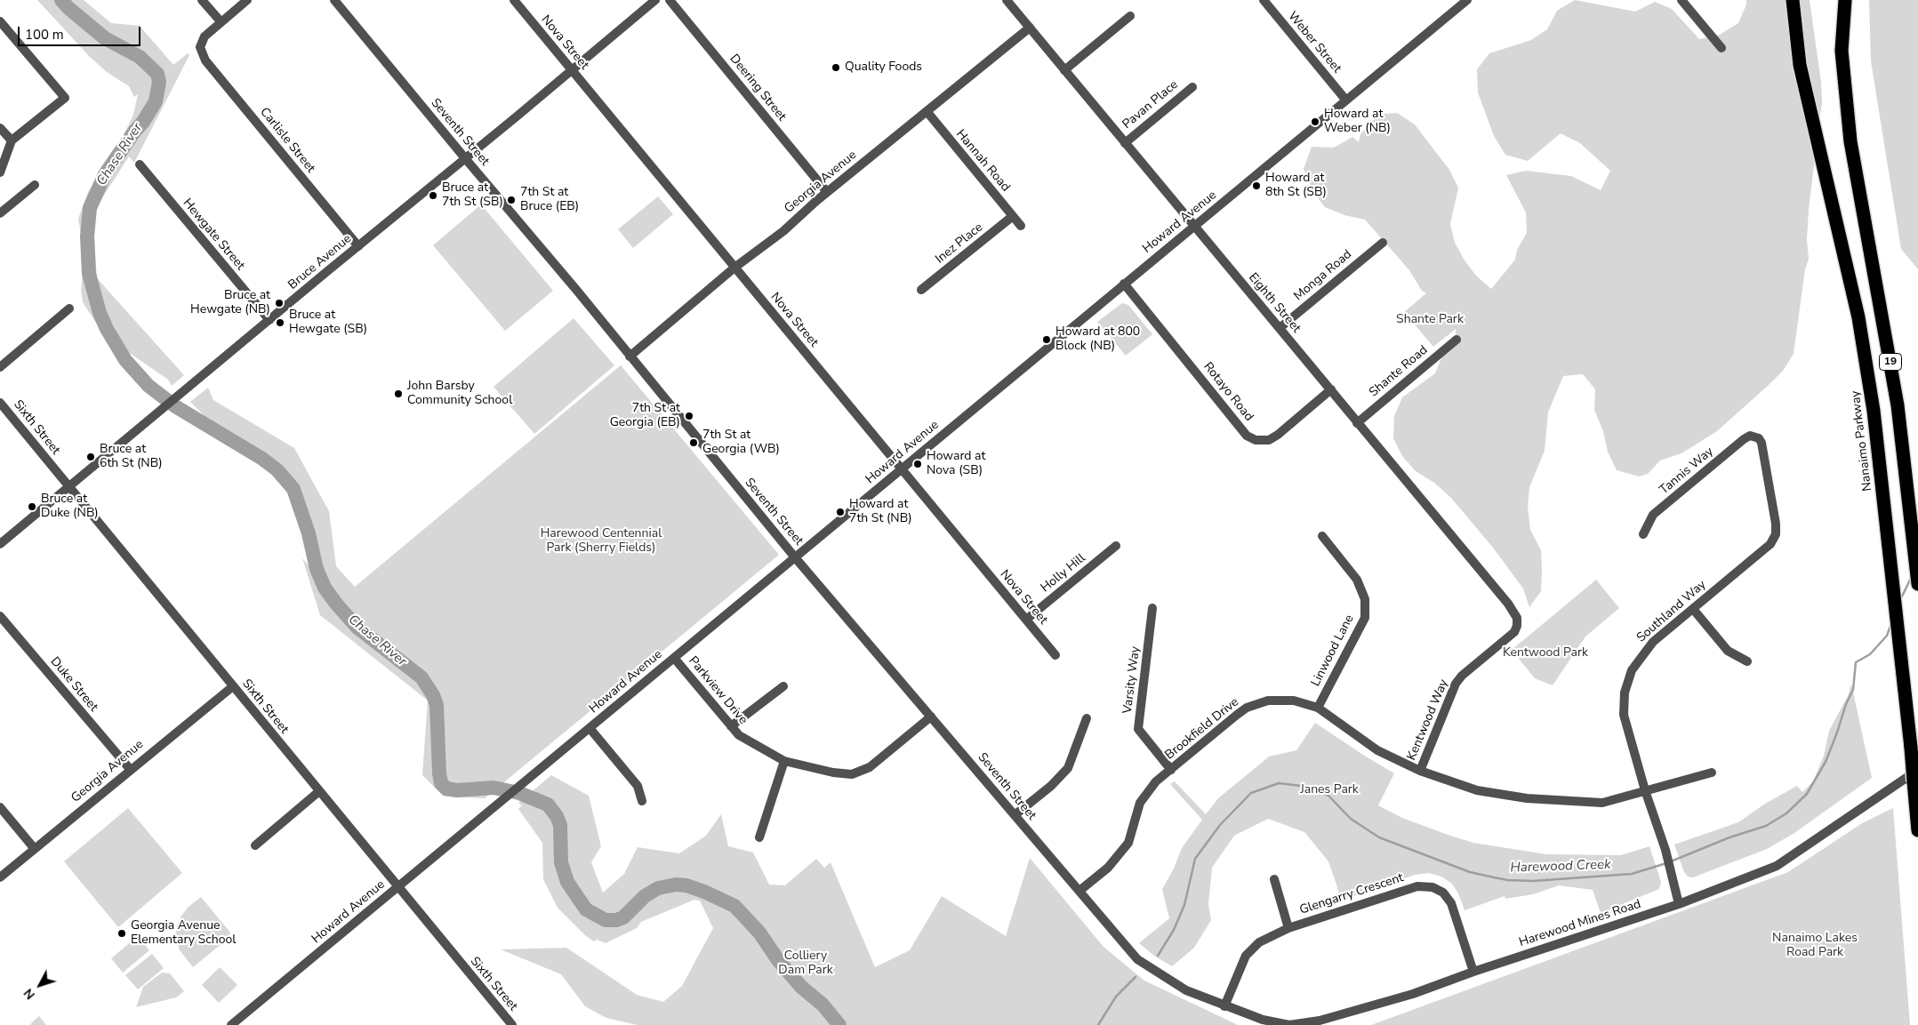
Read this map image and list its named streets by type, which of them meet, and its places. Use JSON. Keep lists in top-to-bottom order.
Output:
{
  "streets": {
    "highway": ["19", "Nanaimo Parkway"],
    "street": [
      "Nova Street",
      "Weber Street",
      "Deering Street",
      "Pavan Place",
      "Seventh Street",
      "Carlisle Street",
      "Hannah Road",
      "Georgia Avenue",
      "Howard Avenue",
      "Hewgate Street",
      "Inez Place",
      "Bruce Avenue",
      "Monga Road",
      "Eighth Street",
      "Shante Road",
      "Rotayo Road",
      "Sixth Street",
      "Tannis Way",
      "Holly Hill",
      "Southland Way",
      "Linwood Lane",
      "Varsity Way",
      "Duke Street",
      "Parkview Drive",
      "Kentwood Way",
      "Brookfield Drive",
      "Glengarry Crescent",
      "Harewood Mines Road"
    ]
  },
  "crossings": [
    ["Nova Street", "Georgia Avenue"],
    ["Nova Street", "Howard Avenue"],
    ["Nova Street", "Bruce Avenue"],
    ["Nova Street", "Holly Hill"],
    ["Weber Street", "Howard Avenue"],
    ["Deering Street", "Georgia Avenue"],
    ["Pavan Place", "Eighth Street"],
    ["Seventh Street", "Georgia Avenue"],
    ["Seventh Street", "Howard Avenue"],
    ["Seventh Street", "Bruce Avenue"],
    ["Seventh Street", "Parkview Drive"],
    ["Seventh Street", "Brookfield Drive"],
    ["Seventh Street", "Glengarry Crescent"],
    ["Seventh Street", "Harewood Mines Road"],
    ["Carlisle Street", "Bruce Avenue"],
    ["Hannah Road", "Georgia Avenue"],
    ["Hannah Road", "Inez Place"],
    ["Georgia Avenue", "Eighth Street"],
    ["Georgia Avenue", "Sixth Street"],
    ["Georgia Avenue", "Duke Street"],
    ["Howard Avenue", "Eighth Street"],
    ["Howard Avenue", "Rotayo Road"],
    ["Howard Avenue", "Sixth Street"],
    ["Howard Avenue", "Parkview Drive"],
    ["Hewgate Street", "Bruce Avenue"],
    ["Bruce Avenue", "Sixth Street"],
    ["Monga Road", "Eighth Street"],
    ["Eighth Street", "Shante Road"],
    ["Eighth Street", "Rotayo Road"],
    ["Eighth Street", "Kentwood Way"],
    ["Nanaimo Parkway", "Harewood Mines Road"],
    ["Tannis Way", "Southland Way"],
    ["Southland Way", "Brookfield Drive"],
    ["Southland Way", "Harewood Mines Road"],
    ["Linwood Lane", "Brookfield Drive"],
    ["Varsity Way", "Brookfield Drive"],
    ["Kentwood Way", "Brookfield Drive"],
    ["Glengarry Crescent", "Harewood Mines Road"]
  ],
  "water": ["Chase River", "Harewood Creek"],
  "parks": [
    "Shante Park",
    "Harewood Centennial Park (Sherry Fields)",
    "Kentwood Park",
    "Janes Park",
    "Nanaimo Lakes Road Park",
    "Colliery Dam Park"
  ],
  "places": [
    "Quality Foods",
    "Howard at Weber (NB)",
    "Howard at 8th St (SB)",
    "Bruce at 7th St (SB)",
    "7th St at Bruce (EB)",
    "Bruce at Hewgate (NB)",
    "Bruce at Hewgate (SB)",
    "Howard at 800 Block (NB)",
    "John Barsby Community School",
    "7th St at Georgia (EB)",
    "7th St at Georgia (WB)",
    "Bruce at 6th St (NB)",
    "Howard at Nova (SB)",
    "Bruce at Duke (NB)",
    "Howard at 7th St (NB)",
    "Georgia Avenue Elementary School"
  ],
  "scale_bar": "100 m",
  "north": "bottom left"
}
